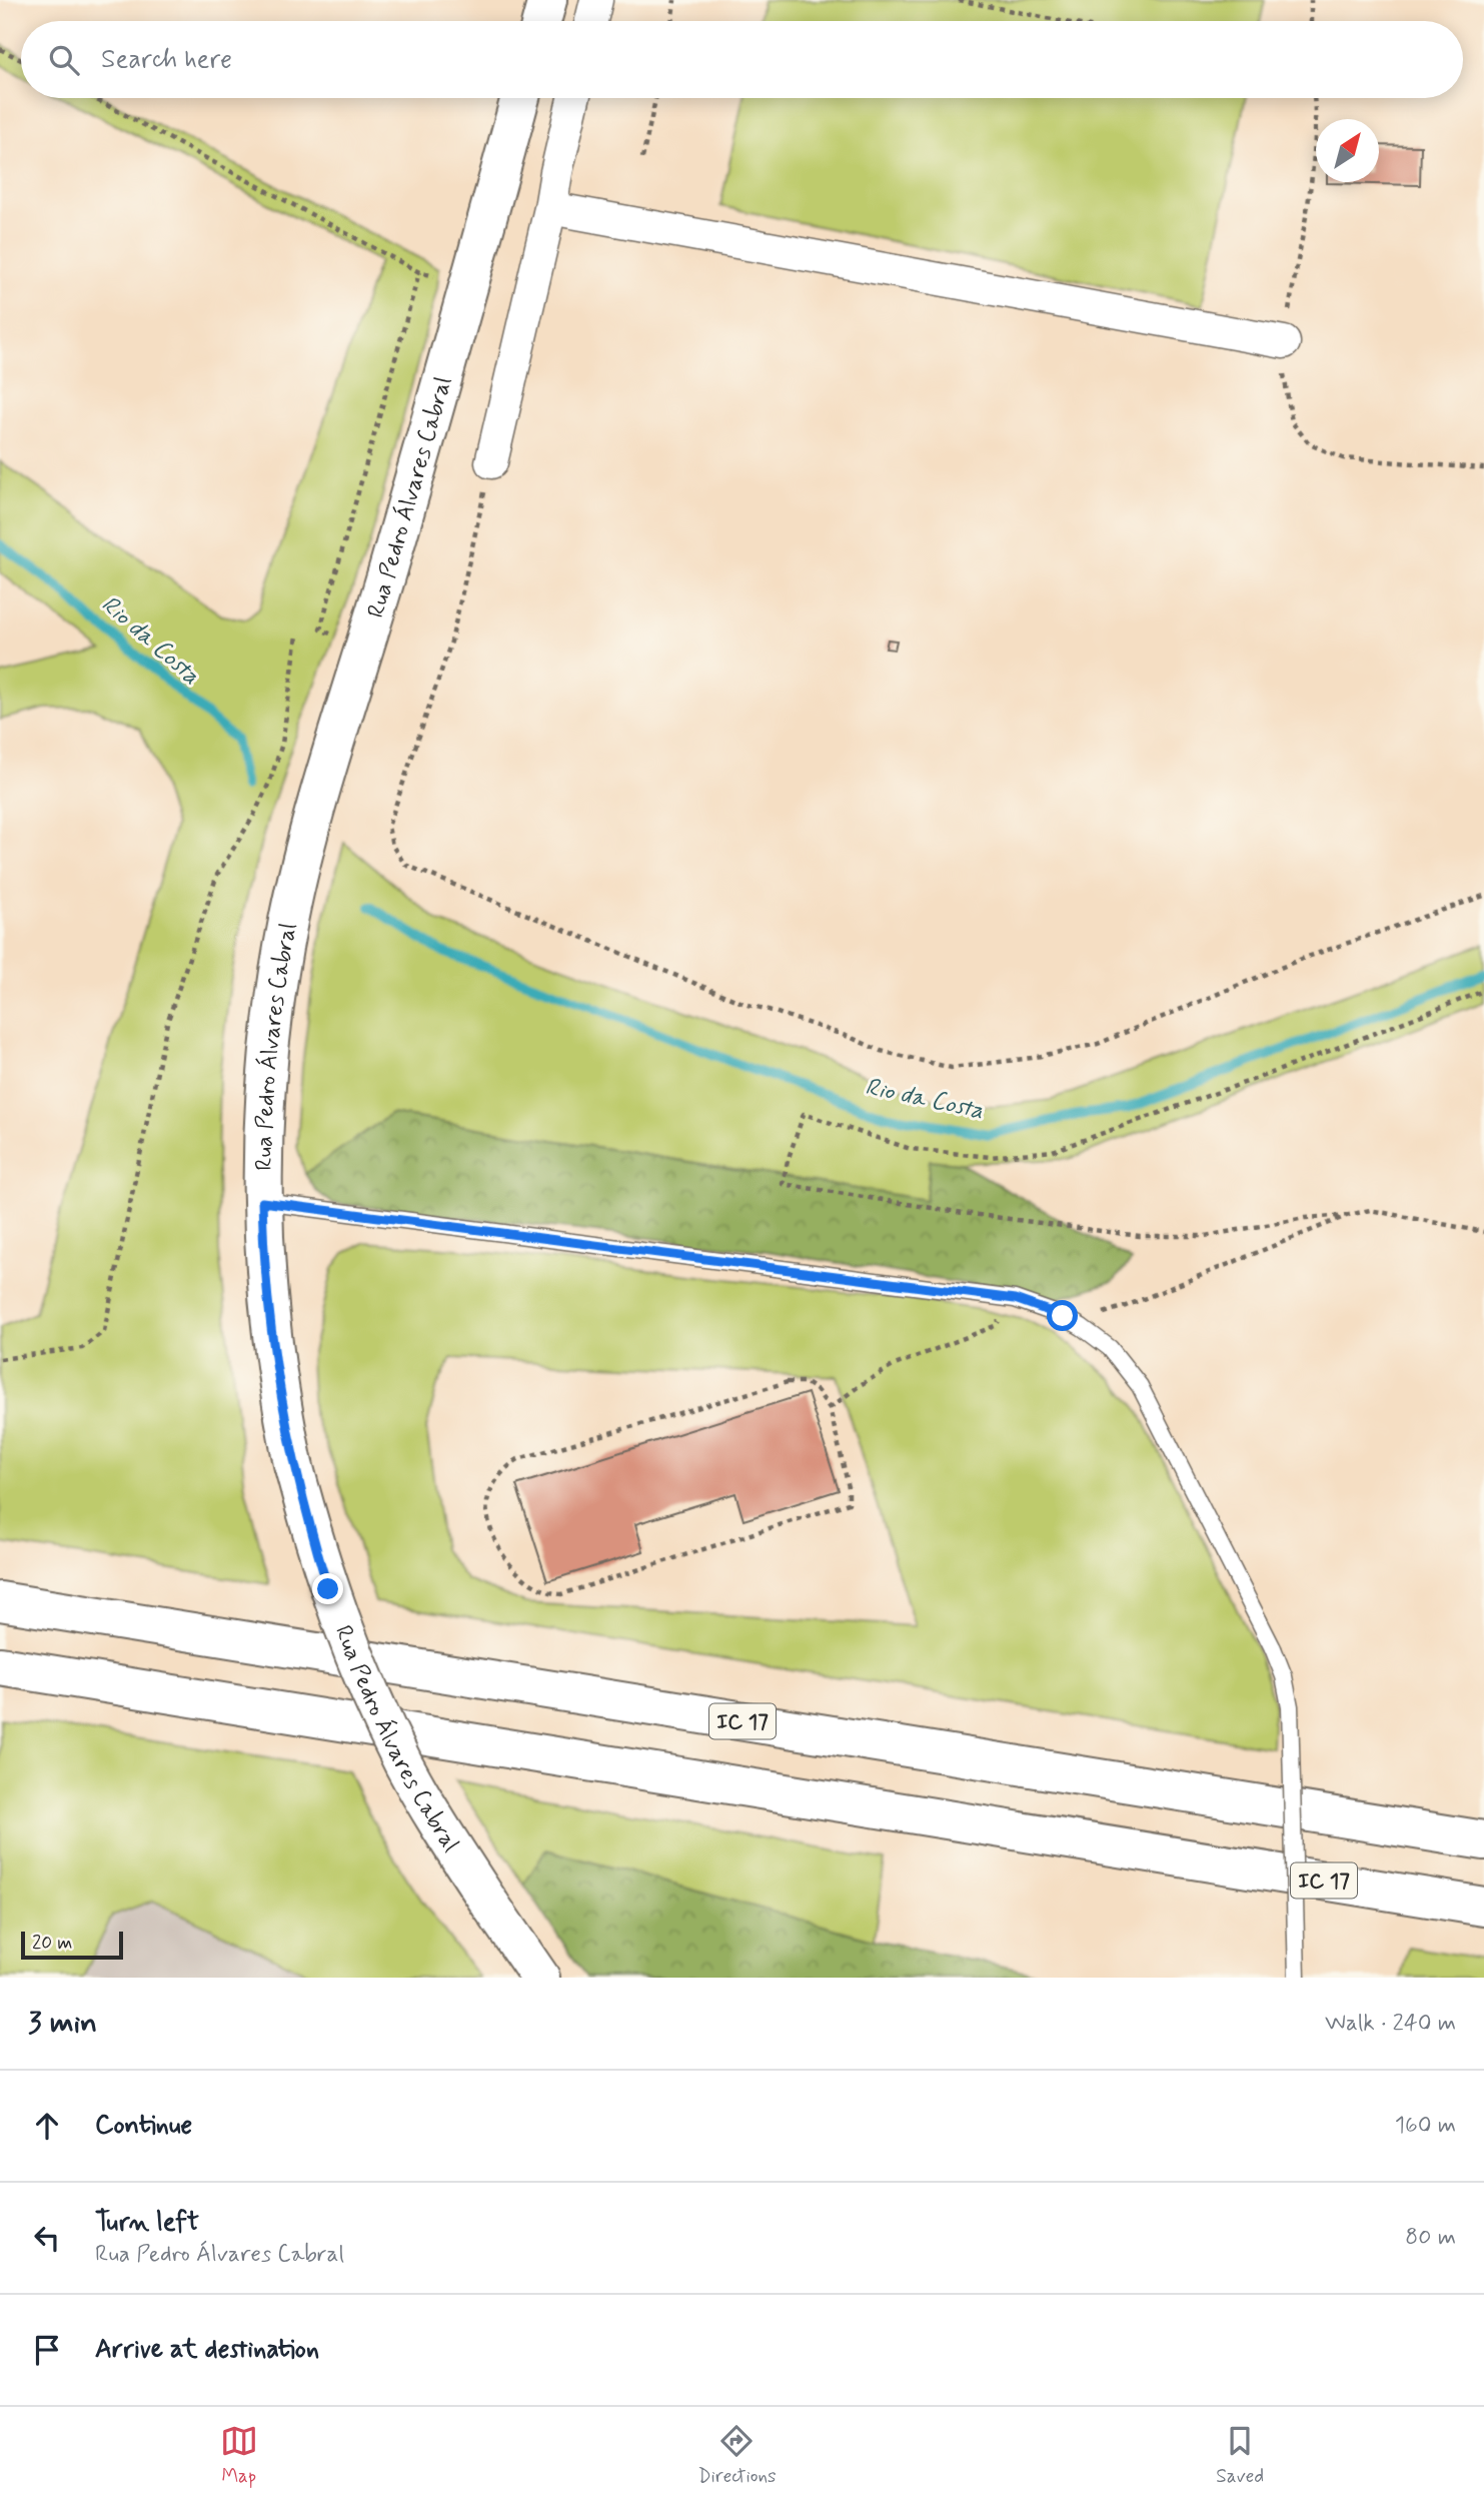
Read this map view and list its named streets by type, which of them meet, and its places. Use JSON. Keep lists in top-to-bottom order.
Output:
{
  "streets": {
    "main road": ["Rua Pedro Álvares Cabral", "IC 17"]
  },
  "water": ["Rio da Costa"],
  "scale_bar": "20 m",
  "north": "top right",
  "page": {
    "search": "Search here",
    "scale": "20 m",
    "heading": ["3 min", "Walk · 240 m"],
    "list": [
      ["Continue", "160 m"],
      ["Turn left", "Rua Pedro Álvares Cabral", "80 m"],
      "Arrive at destination"
    ],
    "nav": ["Map", "Directions", "Saved"]
  }
}
